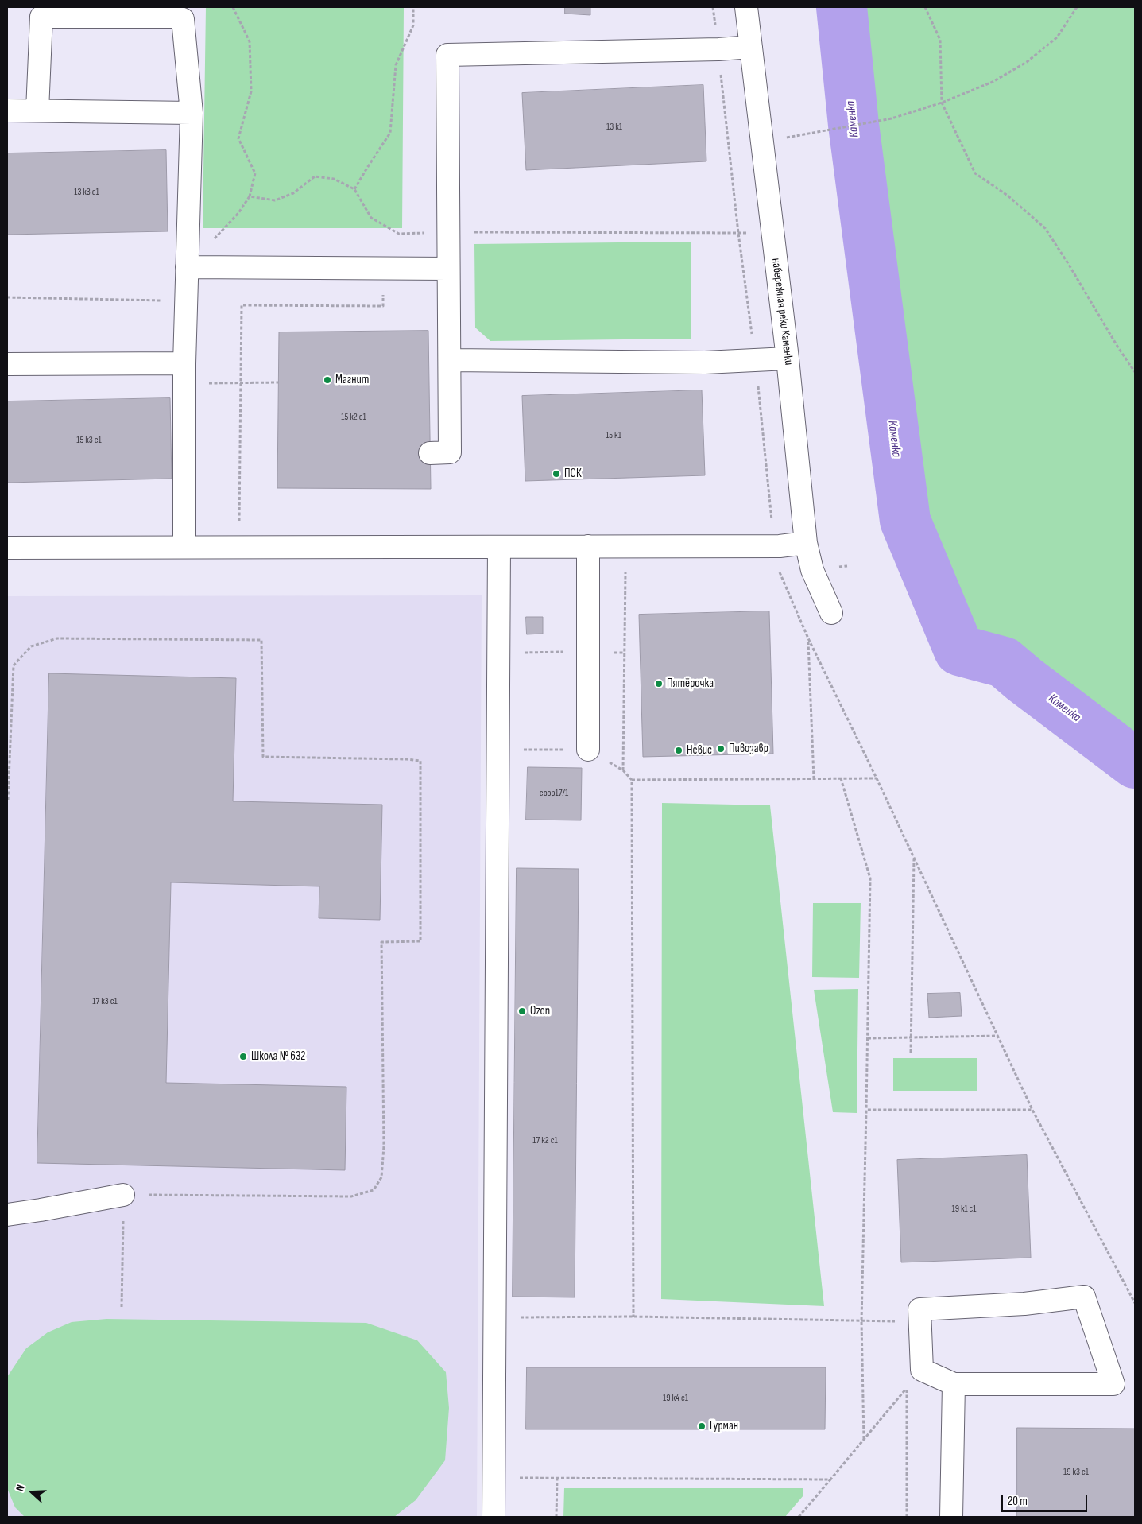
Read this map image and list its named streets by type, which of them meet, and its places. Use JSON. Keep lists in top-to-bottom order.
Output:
{
  "streets": {
    "street": ["набережная реки Каменки"]
  },
  "water": ["Каменка"],
  "places": [
    "Магнит",
    "ПСК",
    "Пятёрочка",
    "Пивозавр",
    "Невис",
    "Ozon",
    "Школа № 632",
    "Гурман"
  ],
  "house_numbers": [
    "13 к1",
    "13 к3 с1",
    "15 к2 с1",
    "15 к1",
    "15 к3 с1",
    "соор17/1",
    "17 к3 с1",
    "17 к2 с1",
    "19 к1 с1",
    "19 к4 с1",
    "19 к3 с1"
  ],
  "scale_bar": "20 m",
  "north": "left"
}
